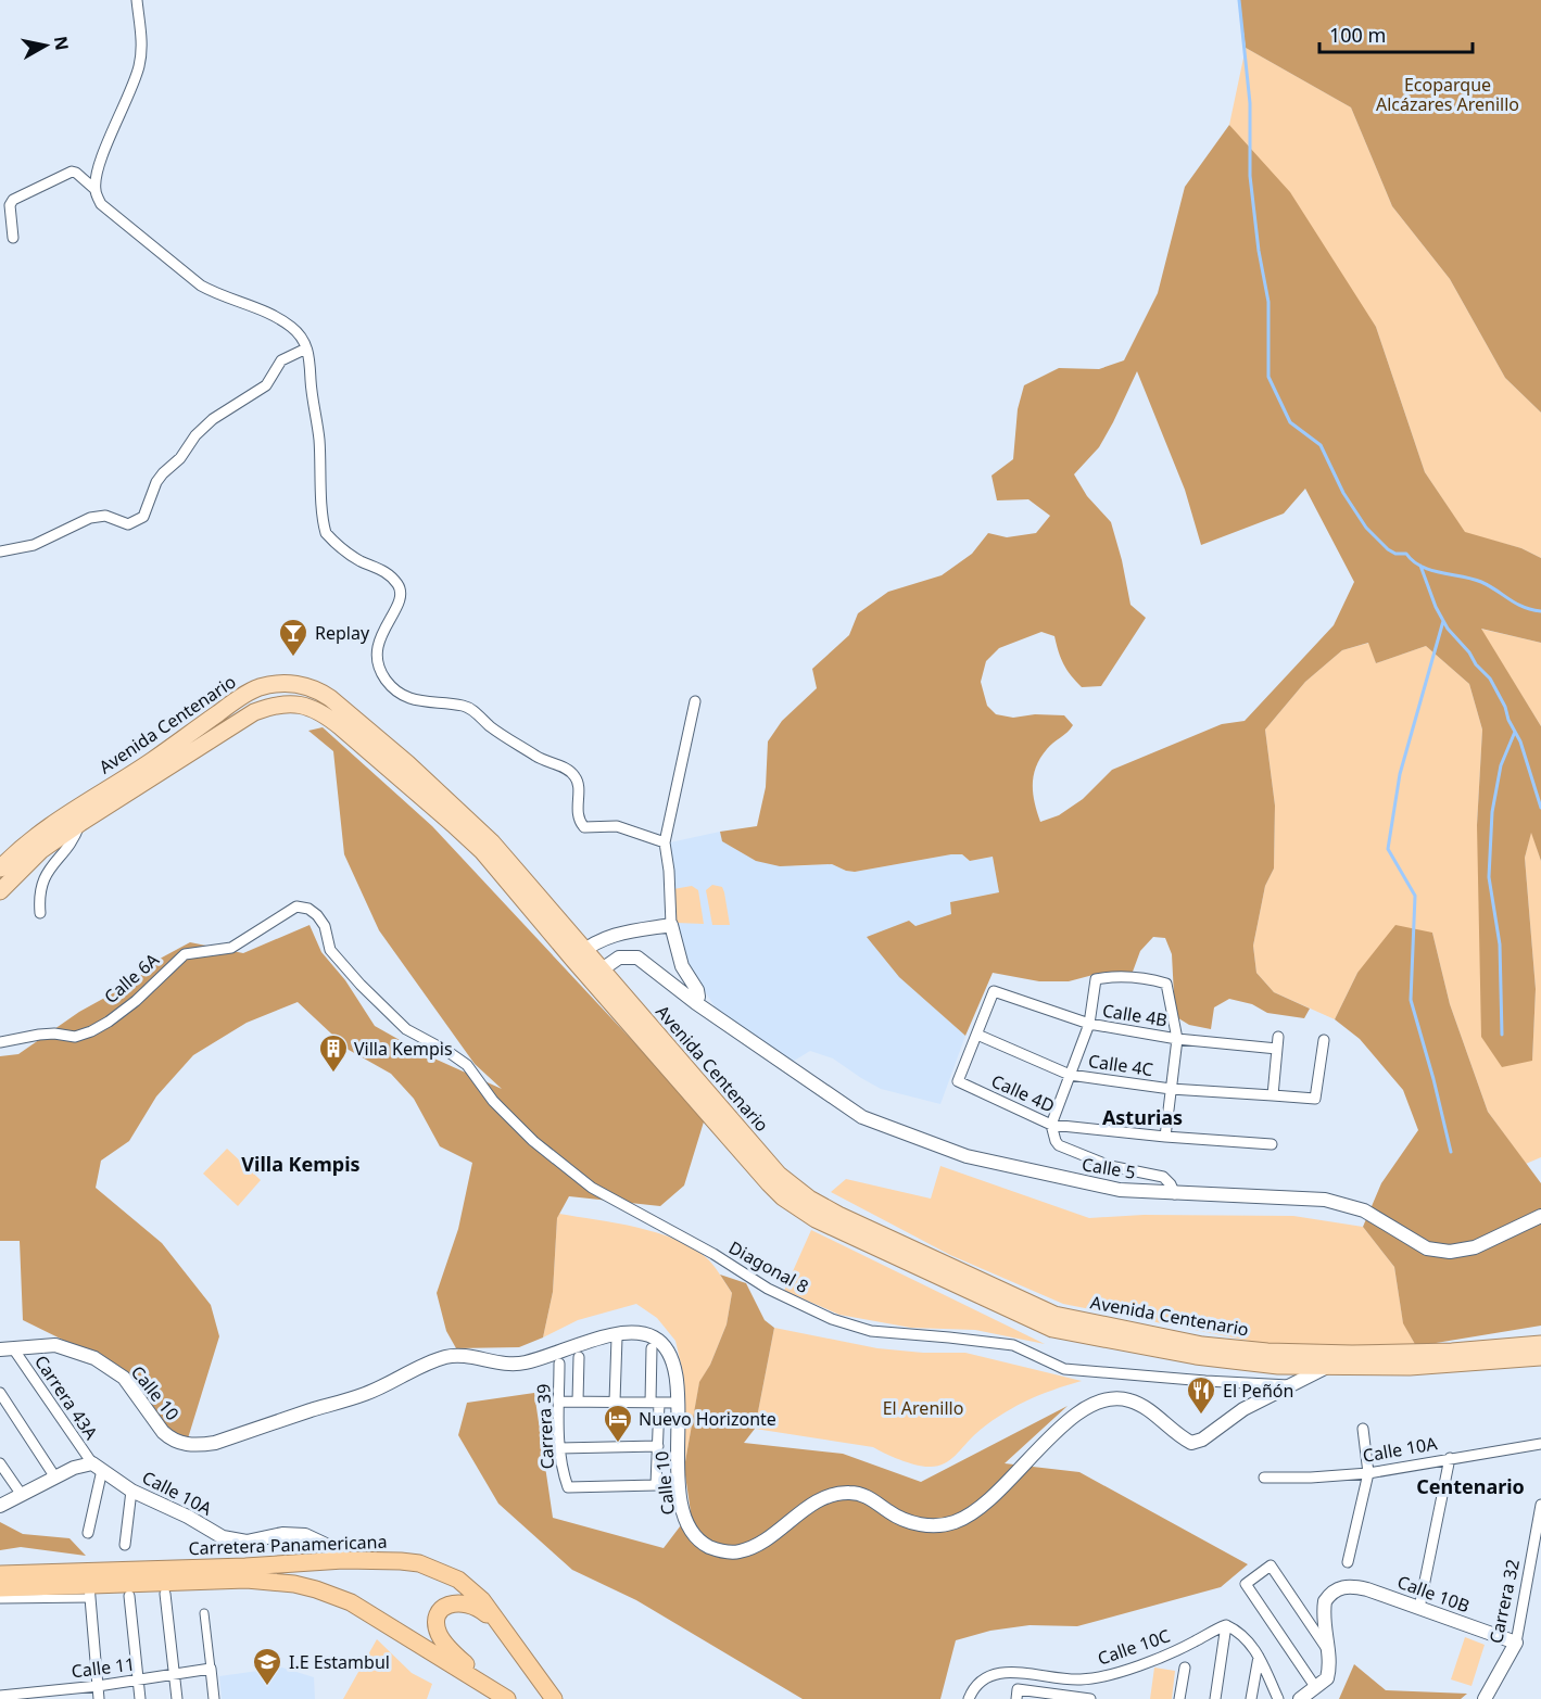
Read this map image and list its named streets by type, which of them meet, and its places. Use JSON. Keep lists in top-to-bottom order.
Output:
{
  "streets": {
    "highway": ["Carretera Panamericana"],
    "main road": ["Avenida Centenario"],
    "street": [
      "Calle 6A",
      "Calle 4B",
      "Calle 4C",
      "Calle 4D",
      "Calle 5",
      "Diagonal 8",
      "Calle 10",
      "Carrera 43A",
      "Carrera 39",
      "Calle 10A",
      "Calle 10B",
      "Carrera 32",
      "Calle 10C",
      "Calle 11"
    ]
  },
  "crossings": [
    ["Avenida Centenario", "Calle 5"],
    ["Avenida Centenario", "Calle 10"],
    ["Calle 6A", "Diagonal 8"],
    ["Calle 4B", "Calle 4C"],
    ["Calle 4B", "Calle 4D"],
    ["Calle 4C", "Calle 4D"],
    ["Diagonal 8", "Calle 10"],
    ["Calle 10", "Carrera 43A"],
    ["Carrera 43A", "Calle 10A"],
    ["Calle 10A", "Carretera Panamericana"],
    ["Calle 10B", "Carrera 32"]
  ],
  "districts": ["Asturias", "Villa Kempis", "Centenario"],
  "parks": ["Ecoparque Alcázares Arenillo", "El Arenillo"],
  "places": {
    "bar": ["Replay"],
    "building": ["Villa Kempis"],
    "restaurant": ["El Peñón"],
    "hotel": ["Nuevo Horizonte"],
    "school or university": ["I.E Estambul"]
  },
  "scale_bar": "100 m",
  "north": "right"
}
